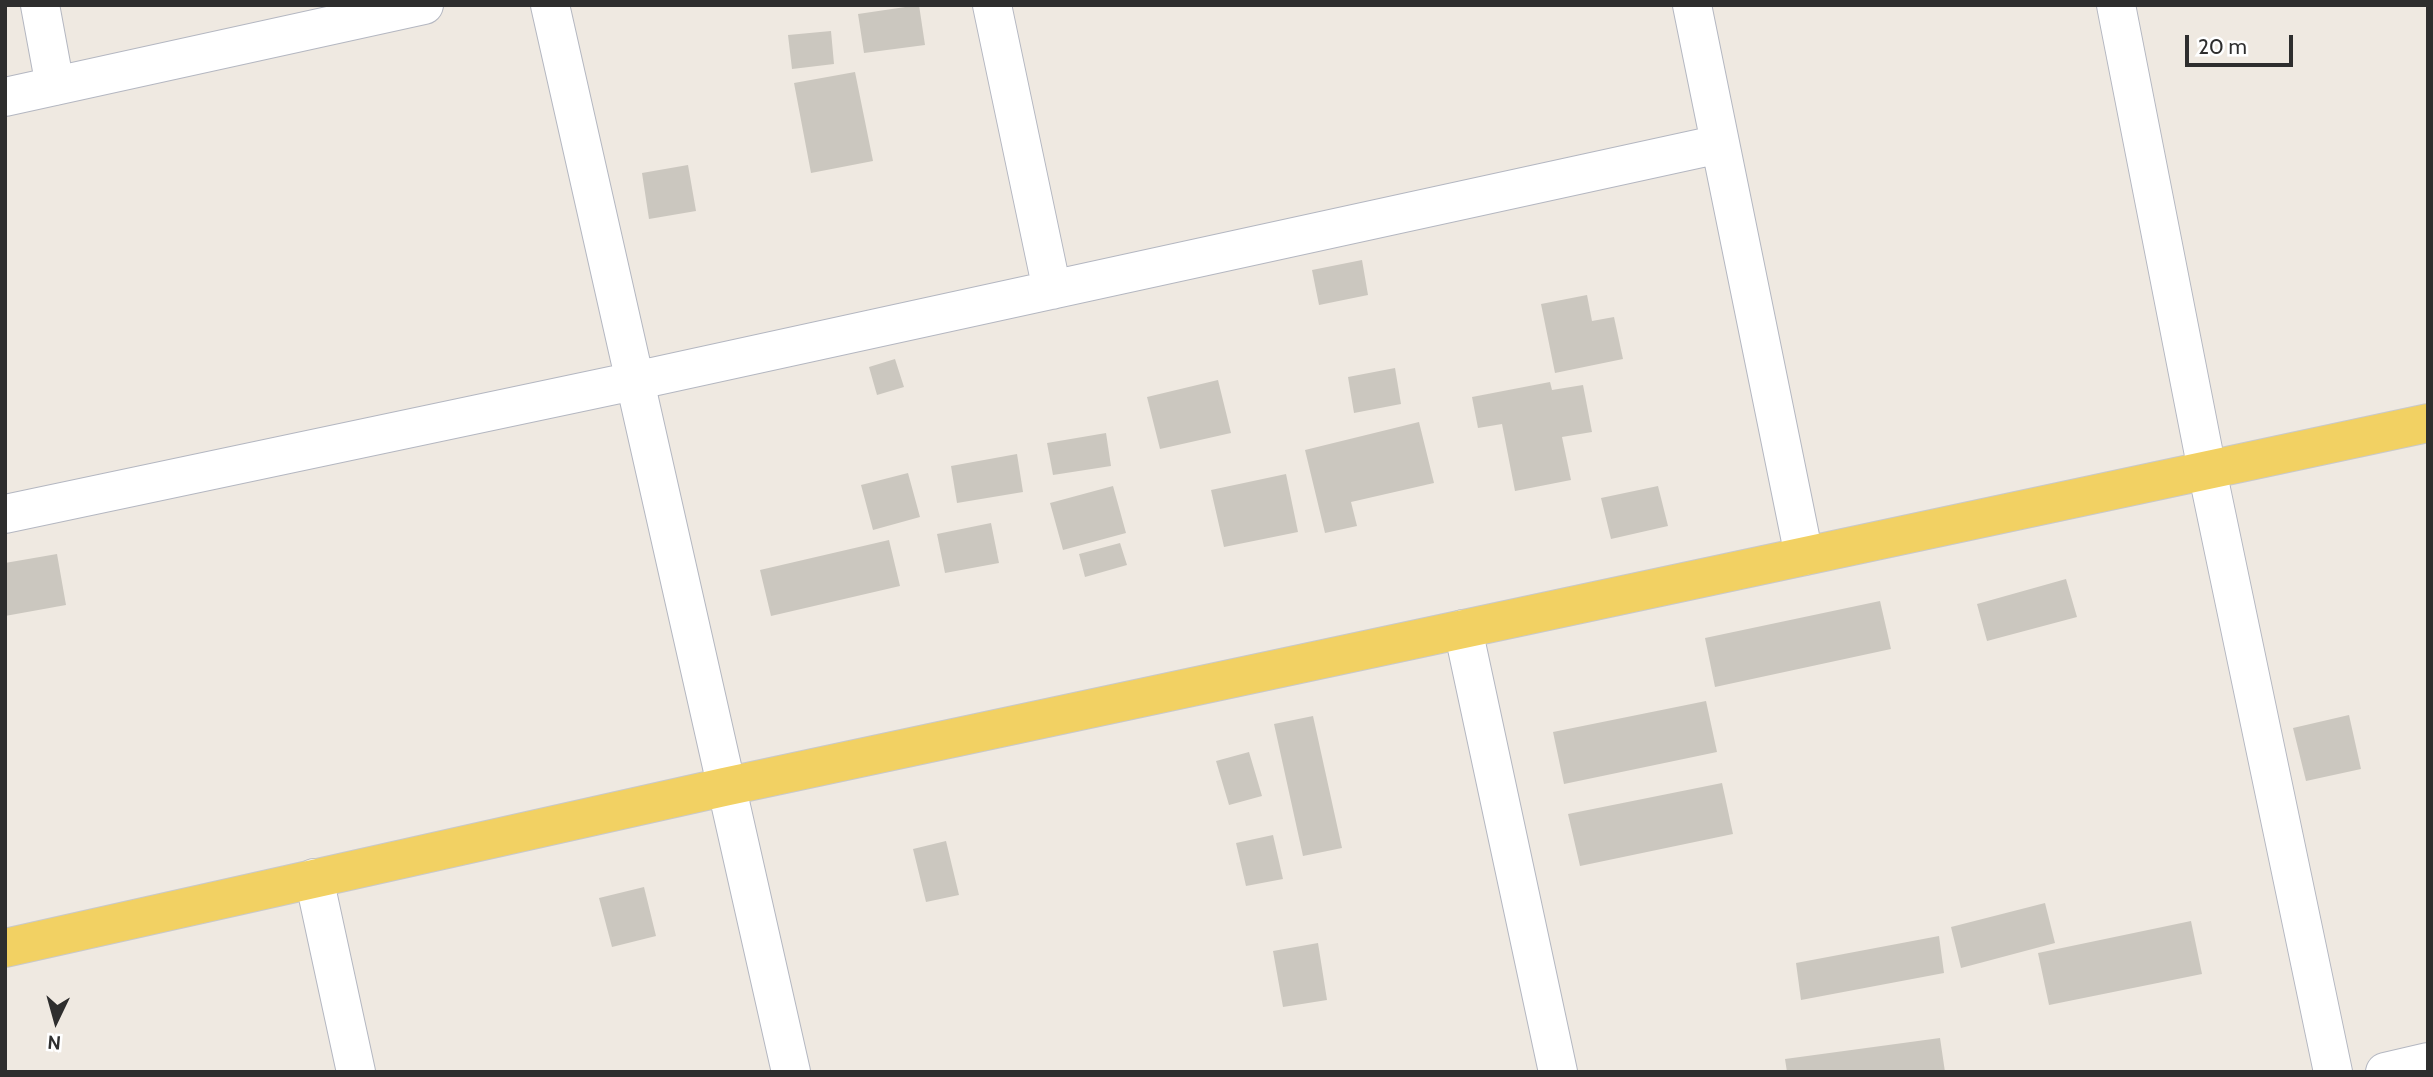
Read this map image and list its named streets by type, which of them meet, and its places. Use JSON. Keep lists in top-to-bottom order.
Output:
{
  "scale_bar": "20 m",
  "north": "bottom"
}
